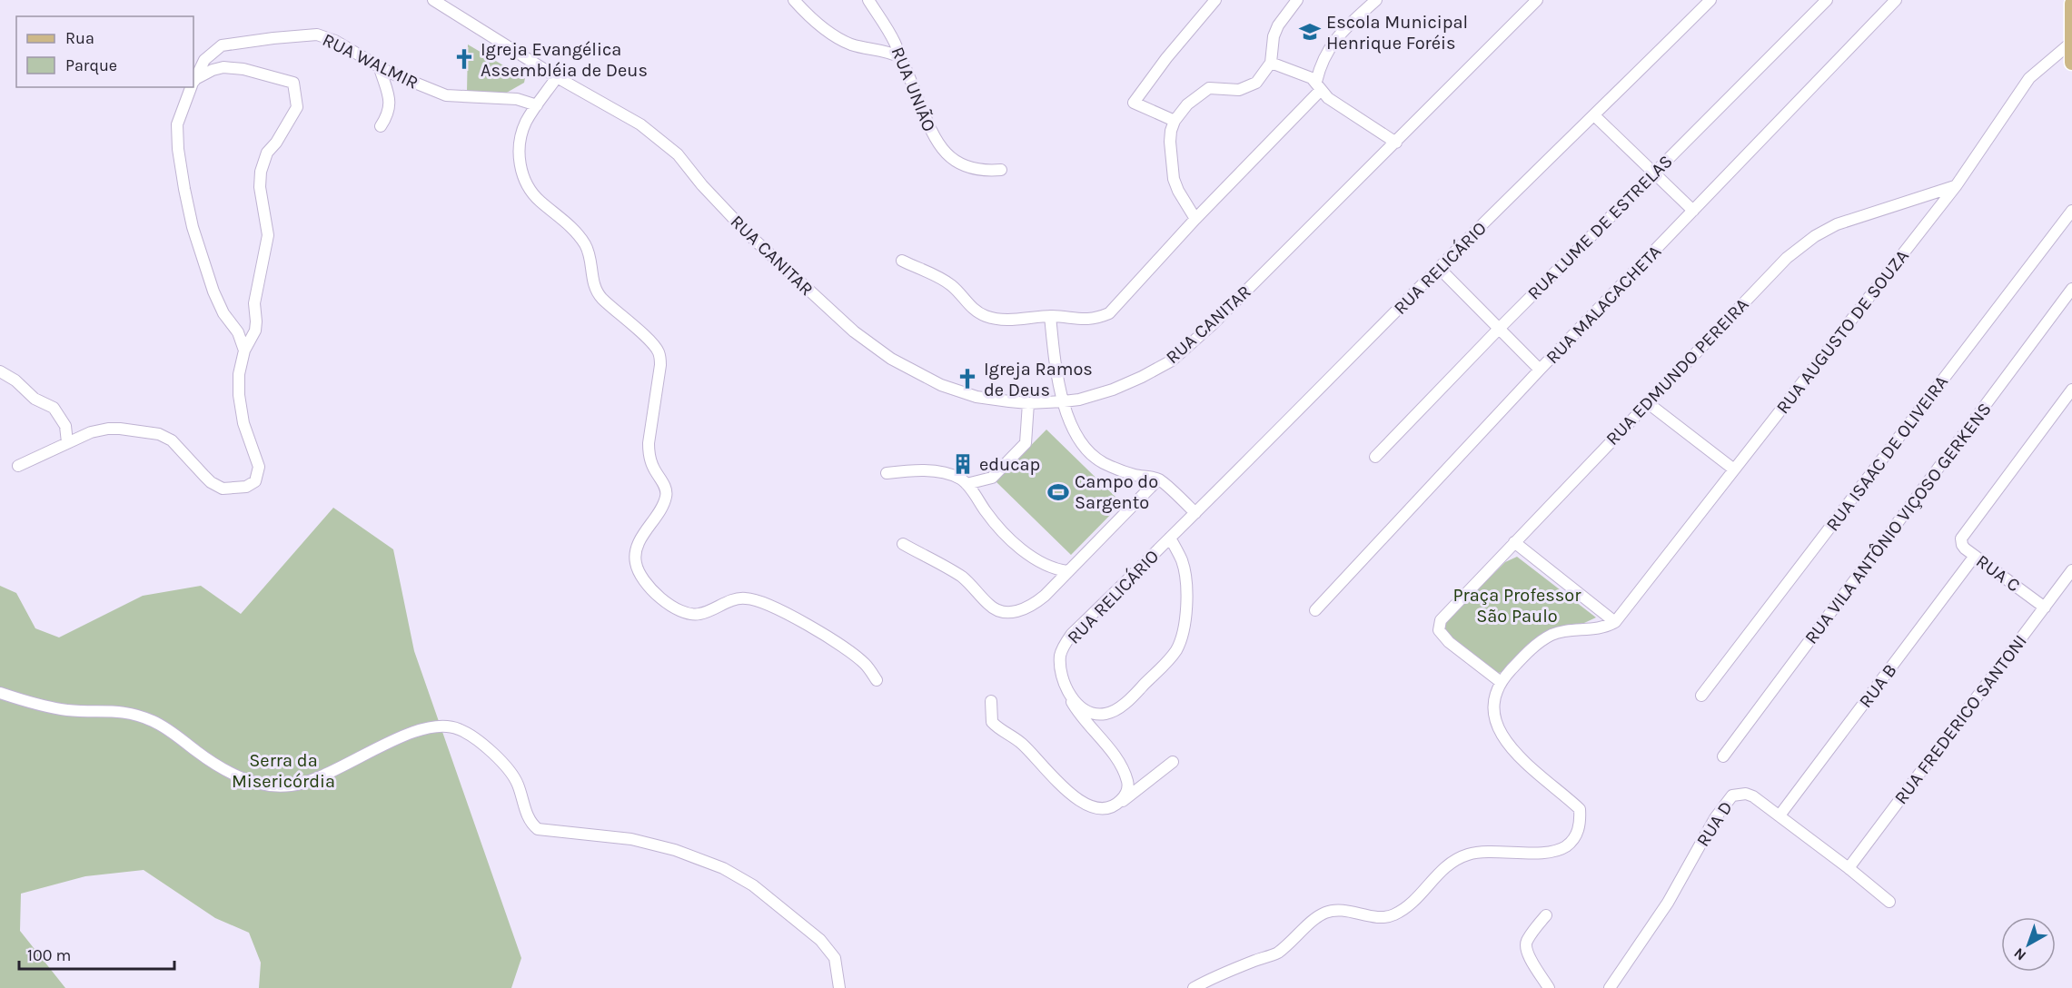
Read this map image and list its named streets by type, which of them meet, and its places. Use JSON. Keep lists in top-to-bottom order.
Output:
{
  "streets": {
    "street": [
      "RUA WALMIR",
      "RUA UNIÃO",
      "RUA LUME DE ESTRELAS",
      "RUA CANITAR",
      "RUA RELICÁRIO",
      "RUA MALACACHETA",
      "RUA AUGUSTO DE SOUZA",
      "RUA EDMUNDO PEREIRA",
      "RUA ISAAC DE OLIVEIRA",
      "RUA VILA ANTÔNIO VIÇOSO GERKENS",
      "RUA C",
      "RUA B",
      "RUA FREDERICO SANTONI",
      "RUA D"
    ]
  },
  "crossings": [
    ["RUA AUGUSTO DE SOUZA", "RUA EDMUNDO PEREIRA"],
    ["RUA C", "RUA B"],
    ["RUA C", "RUA FREDERICO SANTONI"],
    ["RUA B", "RUA D"],
    ["RUA FREDERICO SANTONI", "RUA D"]
  ],
  "parks": ["Praça Professor São Paulo", "Serra da Misericórdia"],
  "places": {
    "school or university": ["Escola Municipal Henrique Foréis"],
    "church": ["Igreja Evangélica Assembléia de Deus", "Igreja Ramos de Deus"],
    "building": ["educap"],
    "sports": ["Campo do Sargento"]
  },
  "legend": ["Rua", "Parque"],
  "scale_bar": "100 m",
  "north": "bottom left"
}
